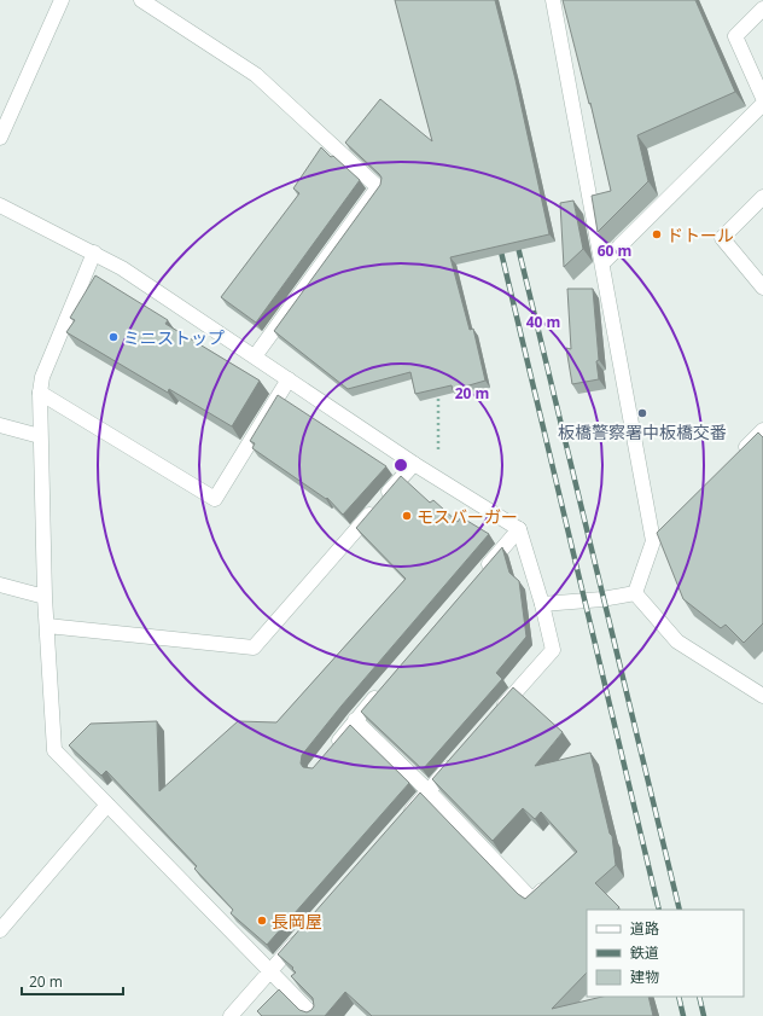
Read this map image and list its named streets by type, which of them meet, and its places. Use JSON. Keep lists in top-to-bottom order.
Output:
{
  "places": [
    "ドトール",
    "ミニストップ",
    "板橋警察署中板橋交番",
    "モスバーガー",
    "長岡屋"
  ],
  "legend": ["道路", "鉄道", "建物"],
  "scale_bar": "20 m",
  "rings": ["60 m", "40 m", "20 m"]
}
